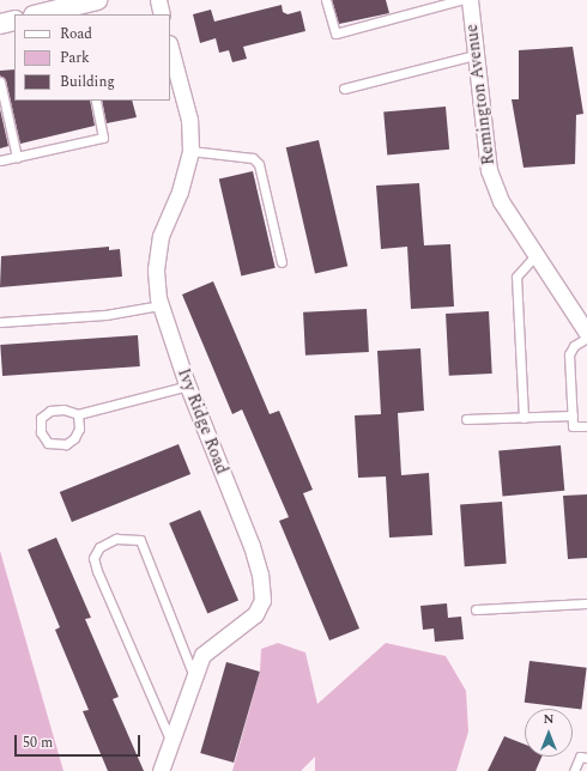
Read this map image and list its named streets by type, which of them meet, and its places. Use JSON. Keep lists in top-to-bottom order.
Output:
{
  "streets": {
    "street": ["Remington Avenue", "Ivy Ridge Road"]
  },
  "legend": ["Road", "Park", "Building"],
  "scale_bar": "50 m",
  "north": "top"
}
